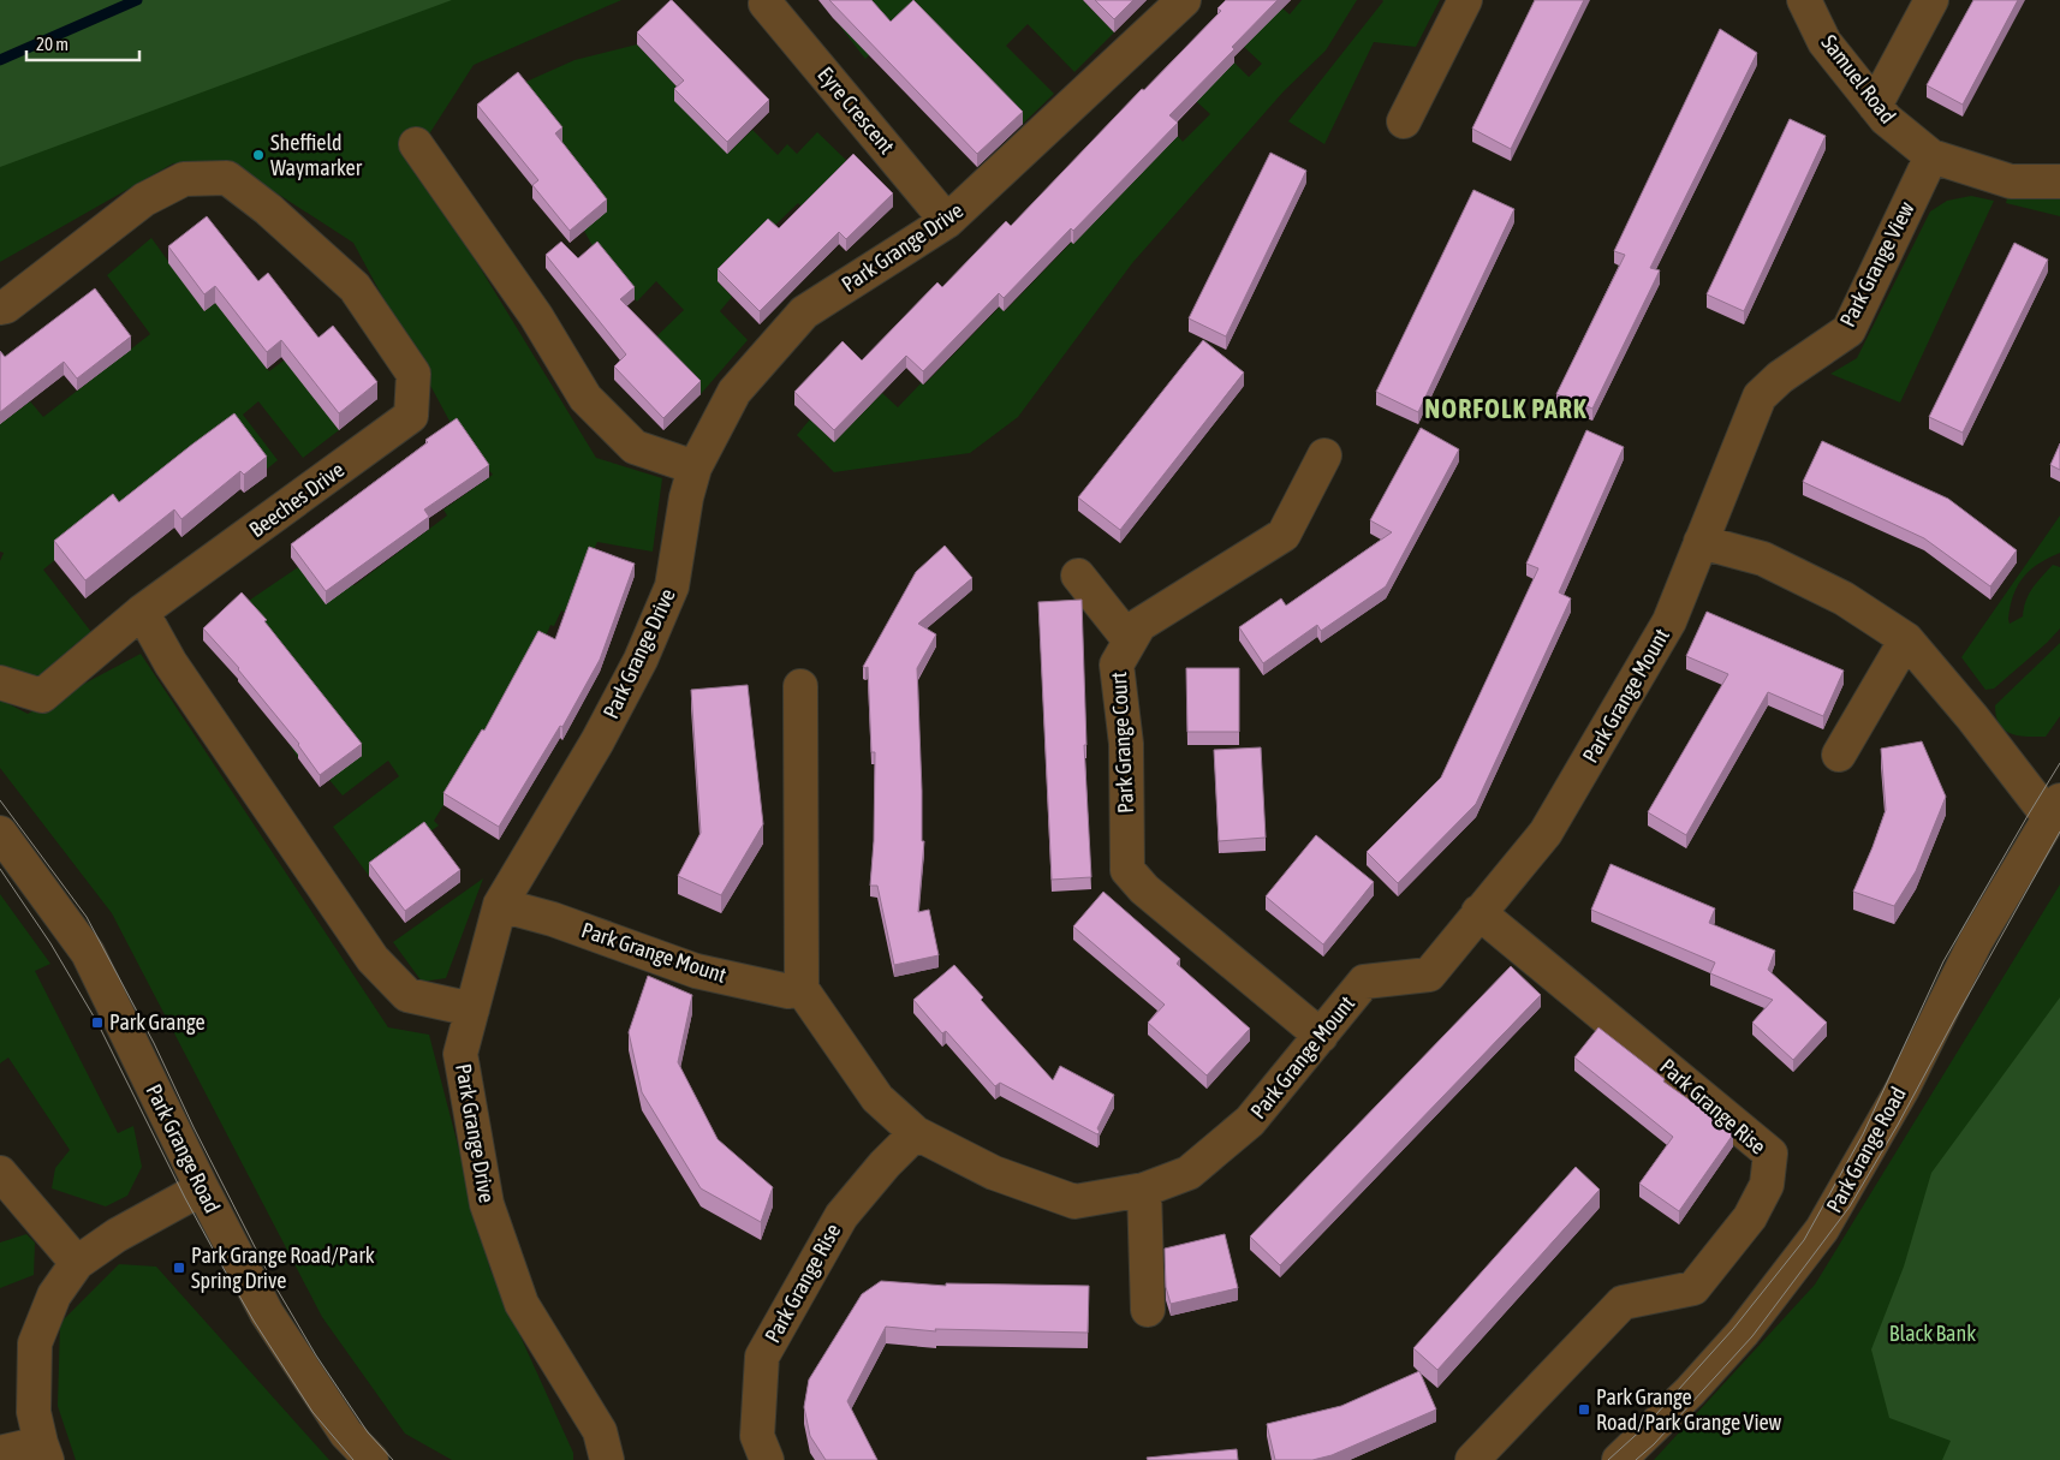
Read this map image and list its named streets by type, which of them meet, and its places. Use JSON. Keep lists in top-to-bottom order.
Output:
{
  "streets": {
    "street": [
      "Samuel Road",
      "Eyre Crescent",
      "Park Grange Drive",
      "Park Grange View",
      "Beeches Drive",
      "Park Grange Mount",
      "Park Grange Court",
      "Park Grange Rise",
      "Park Grange Road"
    ]
  },
  "crossings": [
    ["Samuel Road", "Park Grange View"],
    ["Eyre Crescent", "Park Grange Drive"],
    ["Park Grange Drive", "Park Grange Mount"],
    ["Park Grange View", "Park Grange Mount"],
    ["Park Grange Mount", "Park Grange Court"],
    ["Park Grange Mount", "Park Grange Rise"]
  ],
  "districts": ["NORFOLK PARK"],
  "parks": ["Black Bank"],
  "places": {
    "other": ["Sheffield Waymarker"],
    "transit": ["Park Grange", "Park Grange Road/Park Spring Drive", "Park Grange Road/Park Grange View"]
  },
  "scale_bar": "20 m"
}
